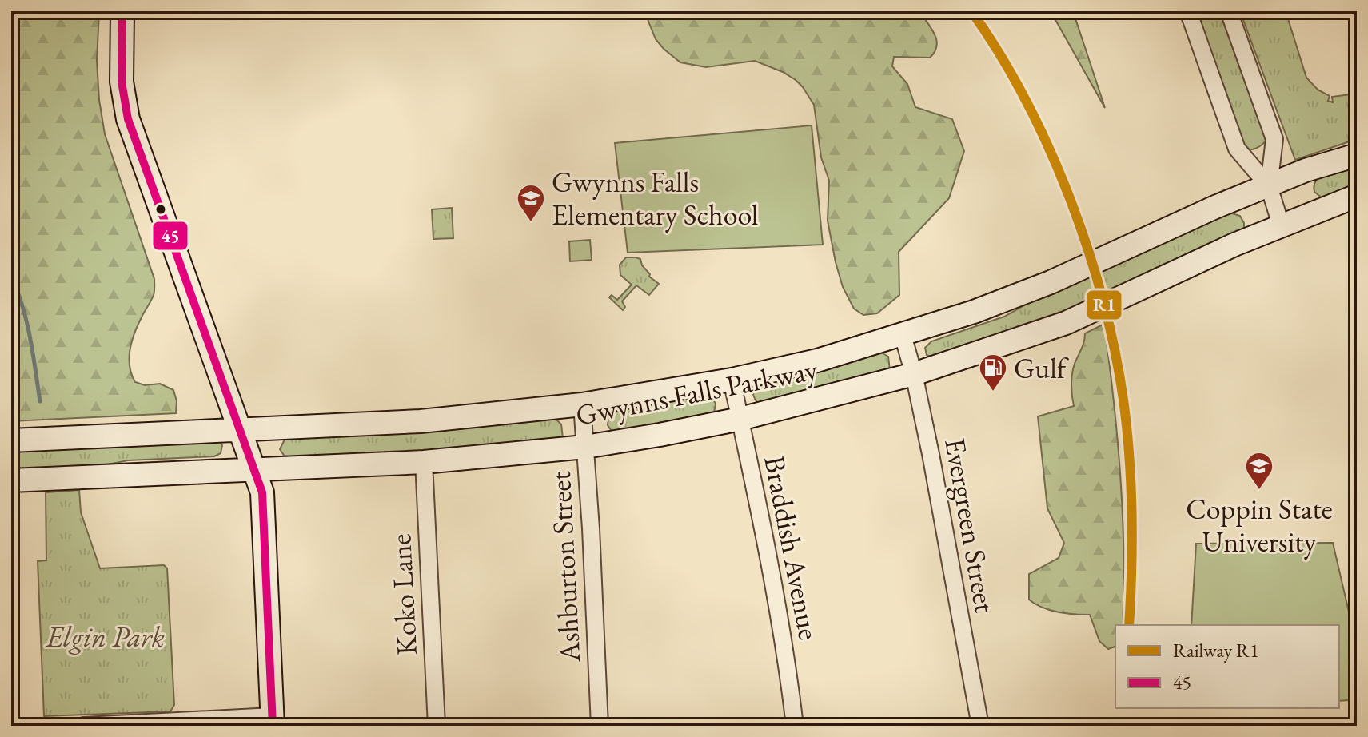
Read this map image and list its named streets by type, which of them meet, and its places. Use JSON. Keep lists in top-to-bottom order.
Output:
{
  "streets": {
    "main road": ["Gwynns Falls Parkway"],
    "street": [
      "Evergreen Street",
      "Braddish Avenue",
      "Ashburton Street",
      "Koko Lane"
    ]
  },
  "crossings": [
    ["Gwynns Falls Parkway", "Evergreen Street"],
    ["Gwynns Falls Parkway", "Braddish Avenue"],
    ["Gwynns Falls Parkway", "Ashburton Street"],
    ["Gwynns Falls Parkway", "Koko Lane"]
  ],
  "parks": ["Elgin Park"],
  "places": {
    "school or university": ["Gwynns Falls Elementary School", "Coppin State University"],
    "fuel station": ["Gulf"]
  },
  "lines": ["rail line R1", "transit line 45"],
  "legend": ["Railway R1", "45"]
}
